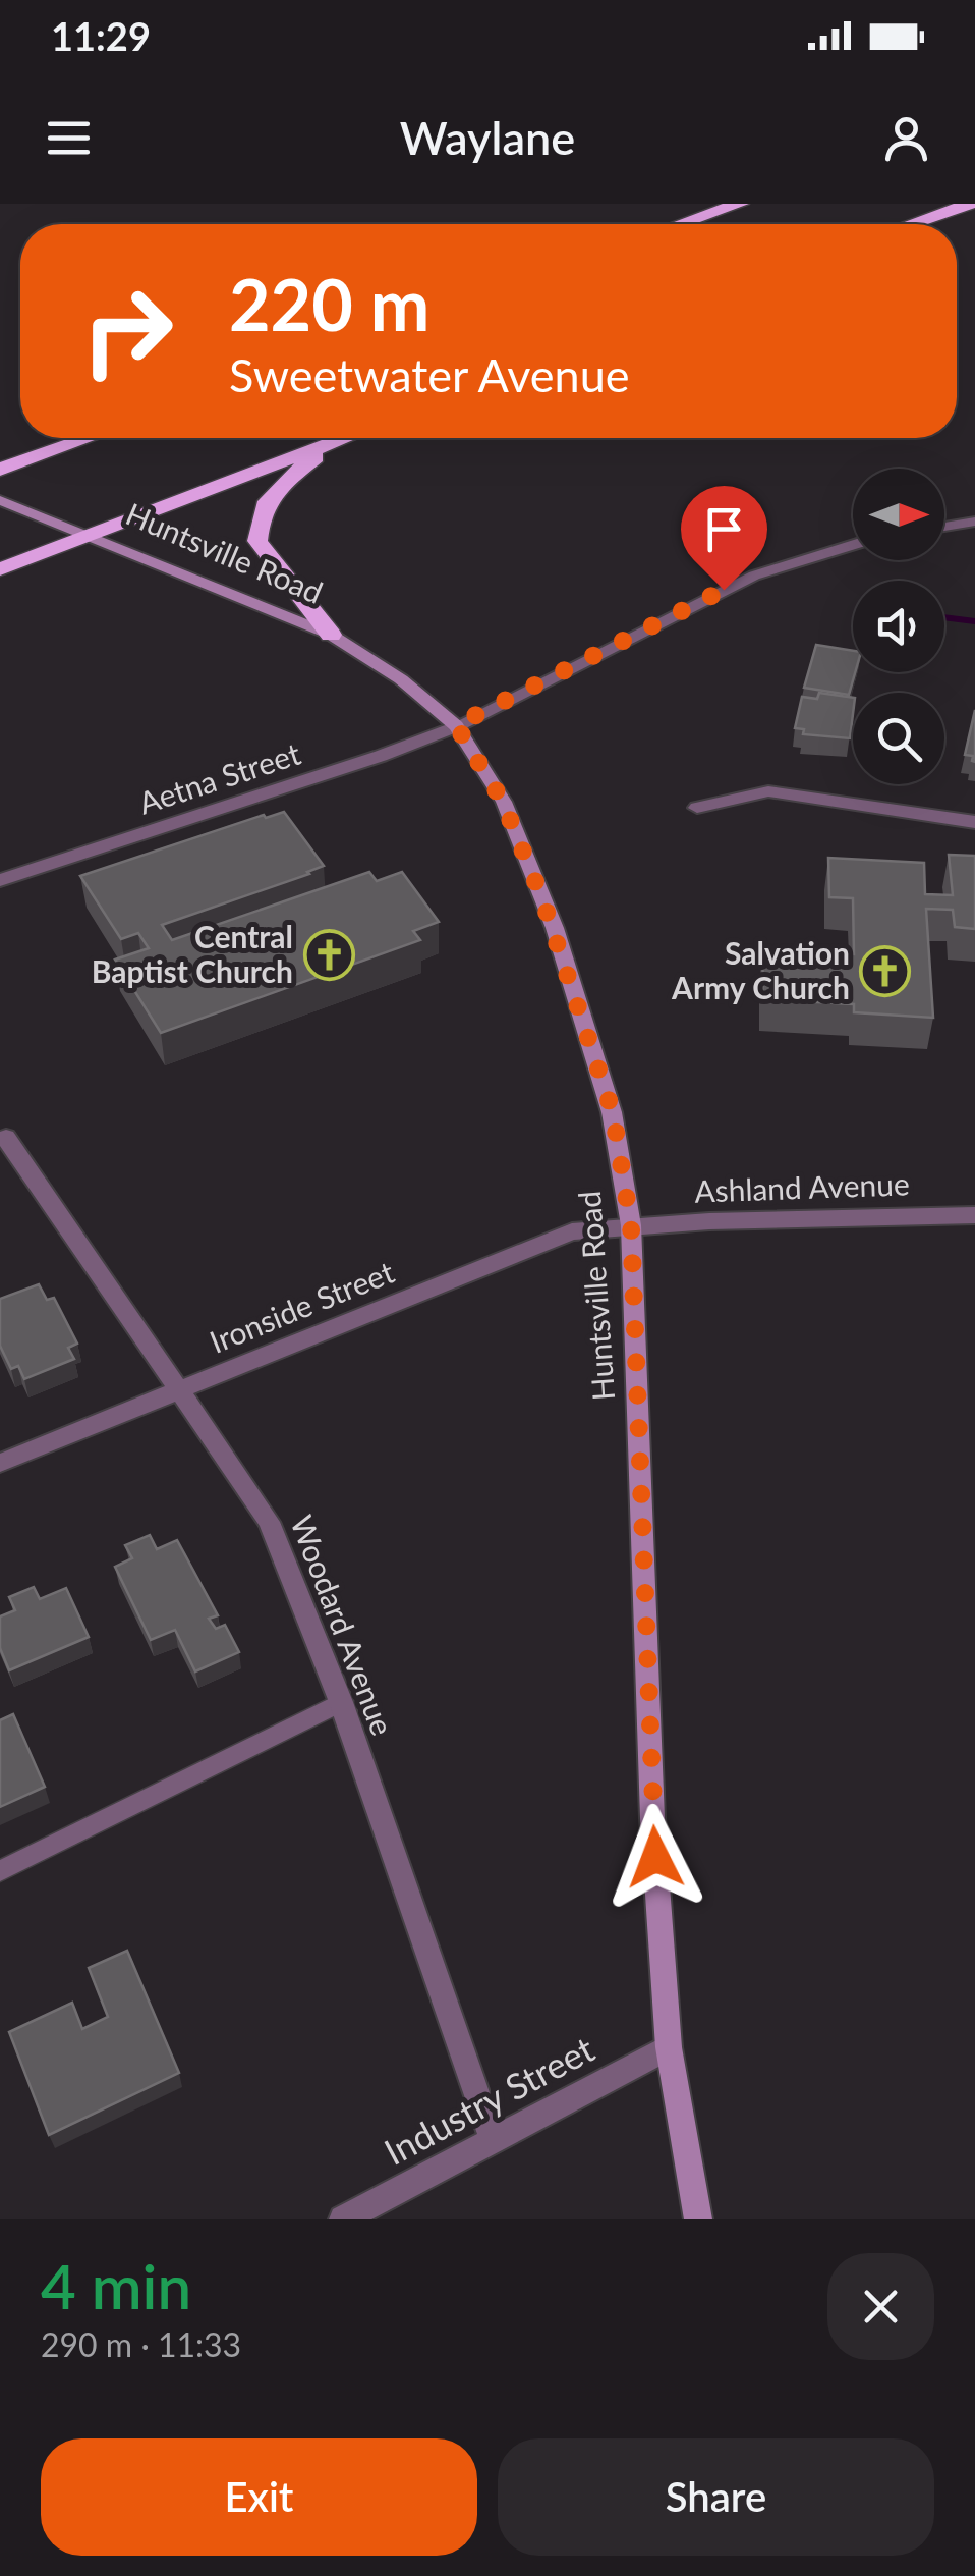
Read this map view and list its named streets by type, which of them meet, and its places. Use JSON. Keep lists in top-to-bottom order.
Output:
{
  "streets": {
    "main road": ["Huntsville Road"],
    "street": [
      "Aetna Street",
      "Ashland Avenue",
      "Ironside Street",
      "Woodard Avenue",
      "Industry Street"
    ]
  },
  "crossings": [
    ["Huntsville Road", "Aetna Street"],
    ["Huntsville Road", "Ashland Avenue"],
    ["Huntsville Road", "Ironside Street"],
    ["Huntsville Road", "Industry Street"],
    ["Ashland Avenue", "Ironside Street"],
    ["Ironside Street", "Woodard Avenue"],
    ["Woodard Avenue", "Industry Street"]
  ],
  "places": {
    "church": ["Central Baptist Church", "Salvation Army Church"]
  },
  "north": "right",
  "page": {
    "status": "11:29",
    "header": "Waylane",
    "turn": ["220 m", "Sweetwater Avenue"],
    "heading": ["4 min", "290 m · 11:33"],
    "buttons": ["Exit", "Share"]
  }
}
